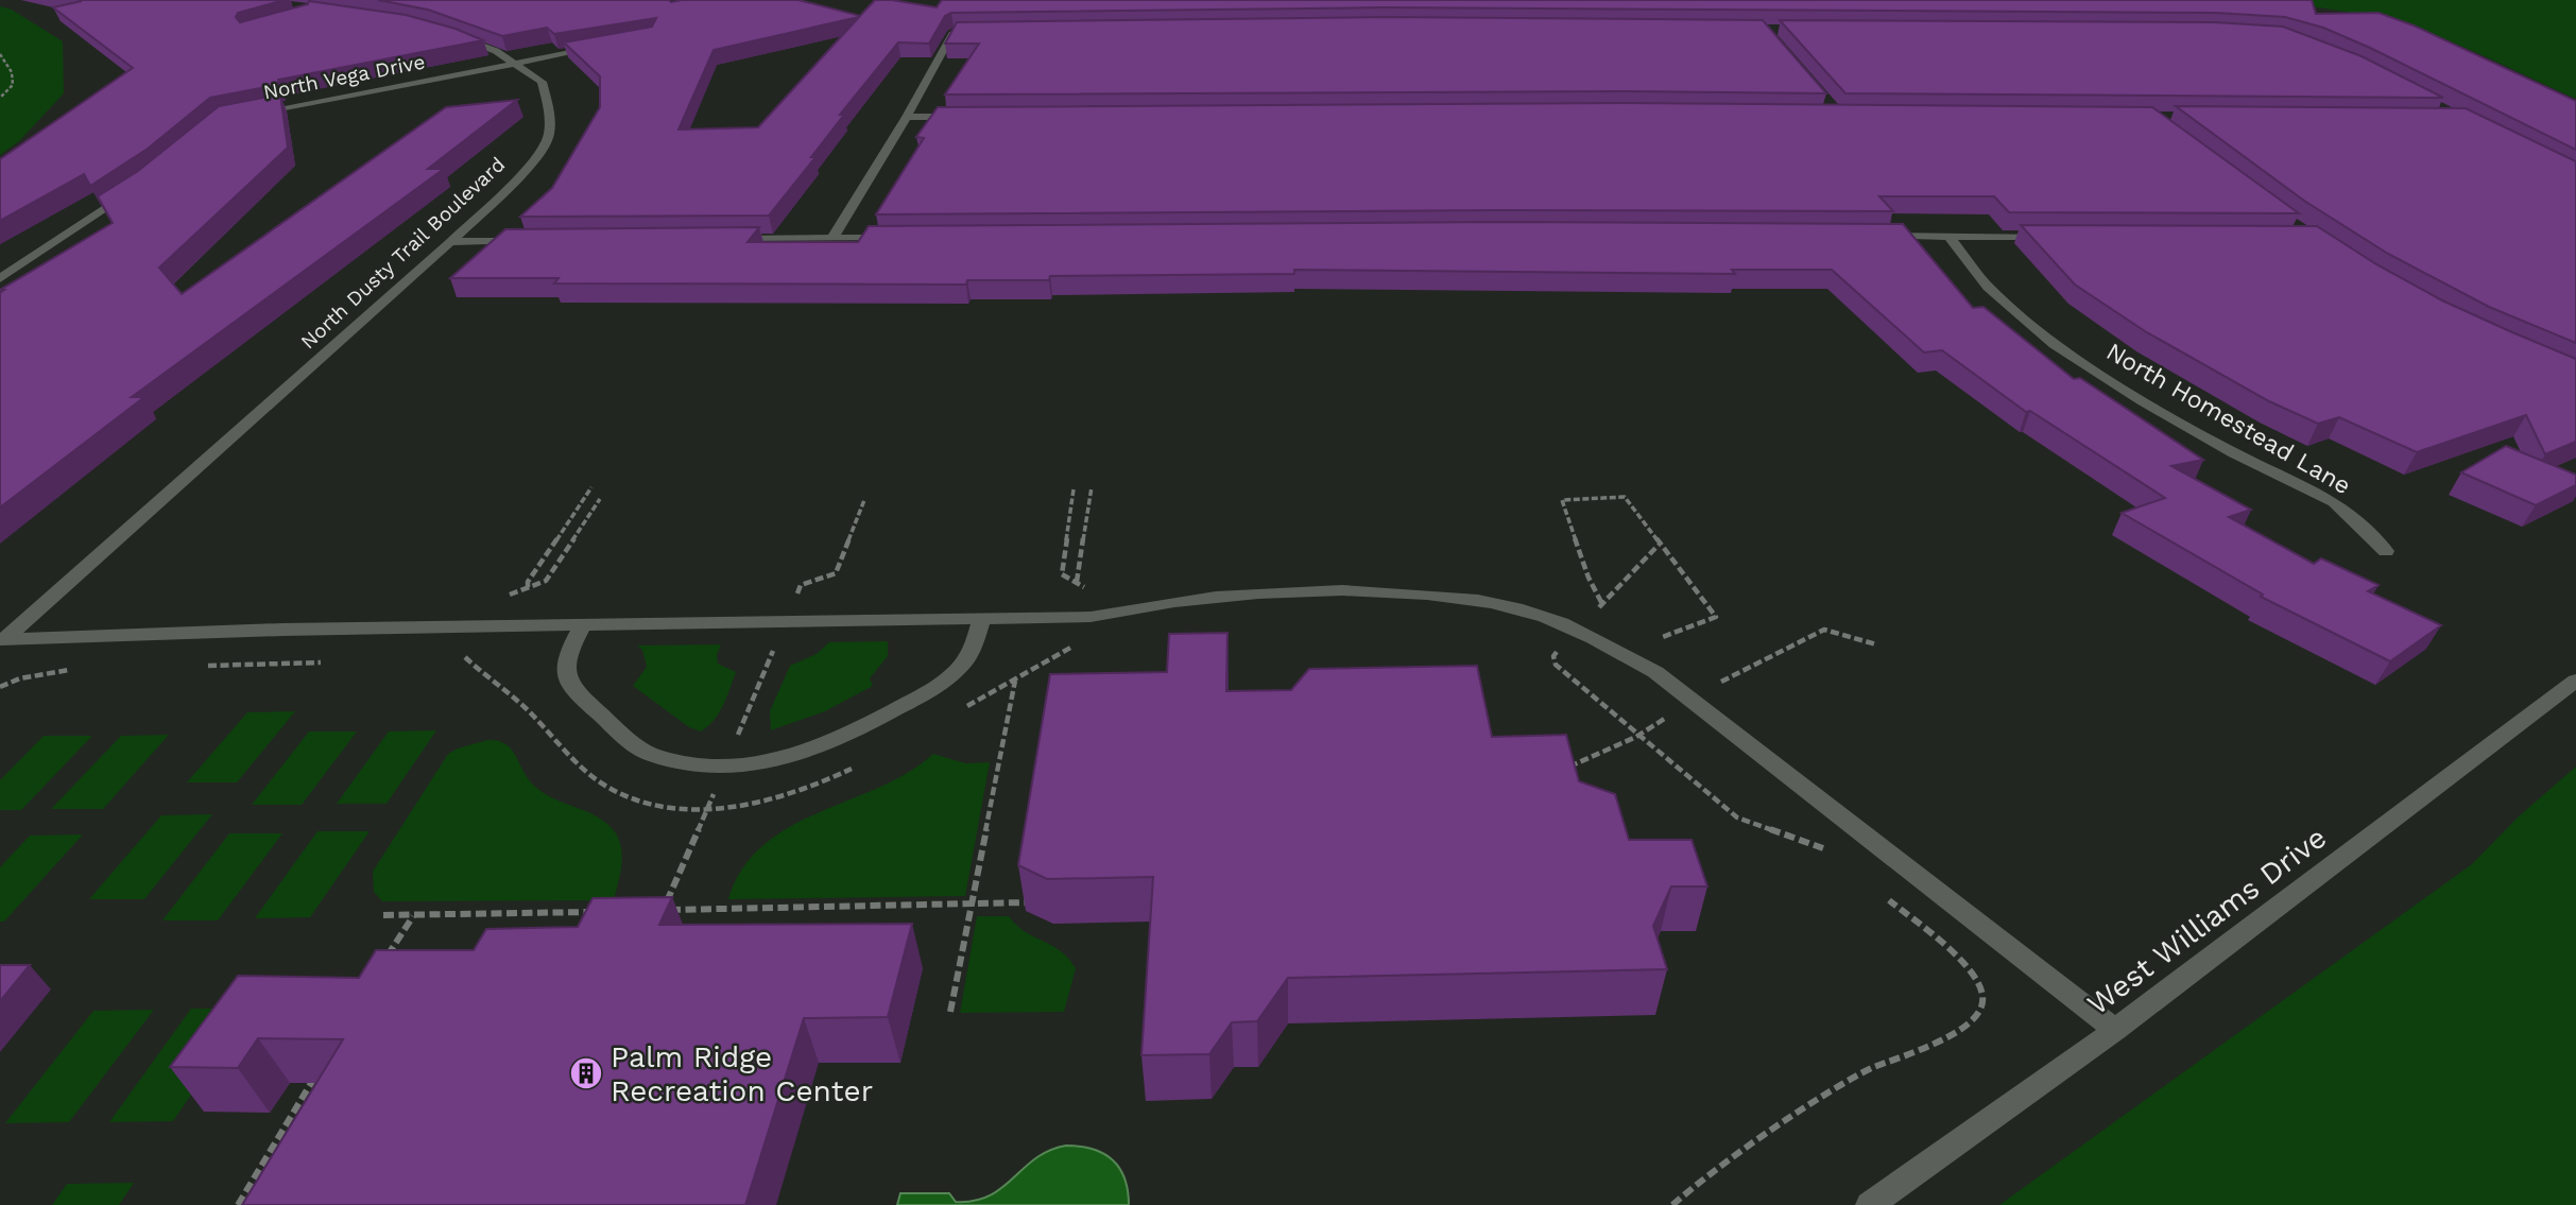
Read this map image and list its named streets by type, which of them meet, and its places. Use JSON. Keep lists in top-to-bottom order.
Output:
{
  "streets": {
    "street": [
      "North Vega Drive",
      "North Dusty Trail Boulevard",
      "North Homestead Lane",
      "West Williams Drive"
    ]
  },
  "crossings": [
    ["North Vega Drive", "North Dusty Trail Boulevard"]
  ],
  "places": {
    "building": ["Palm Ridge Recreation Center"]
  }
}
